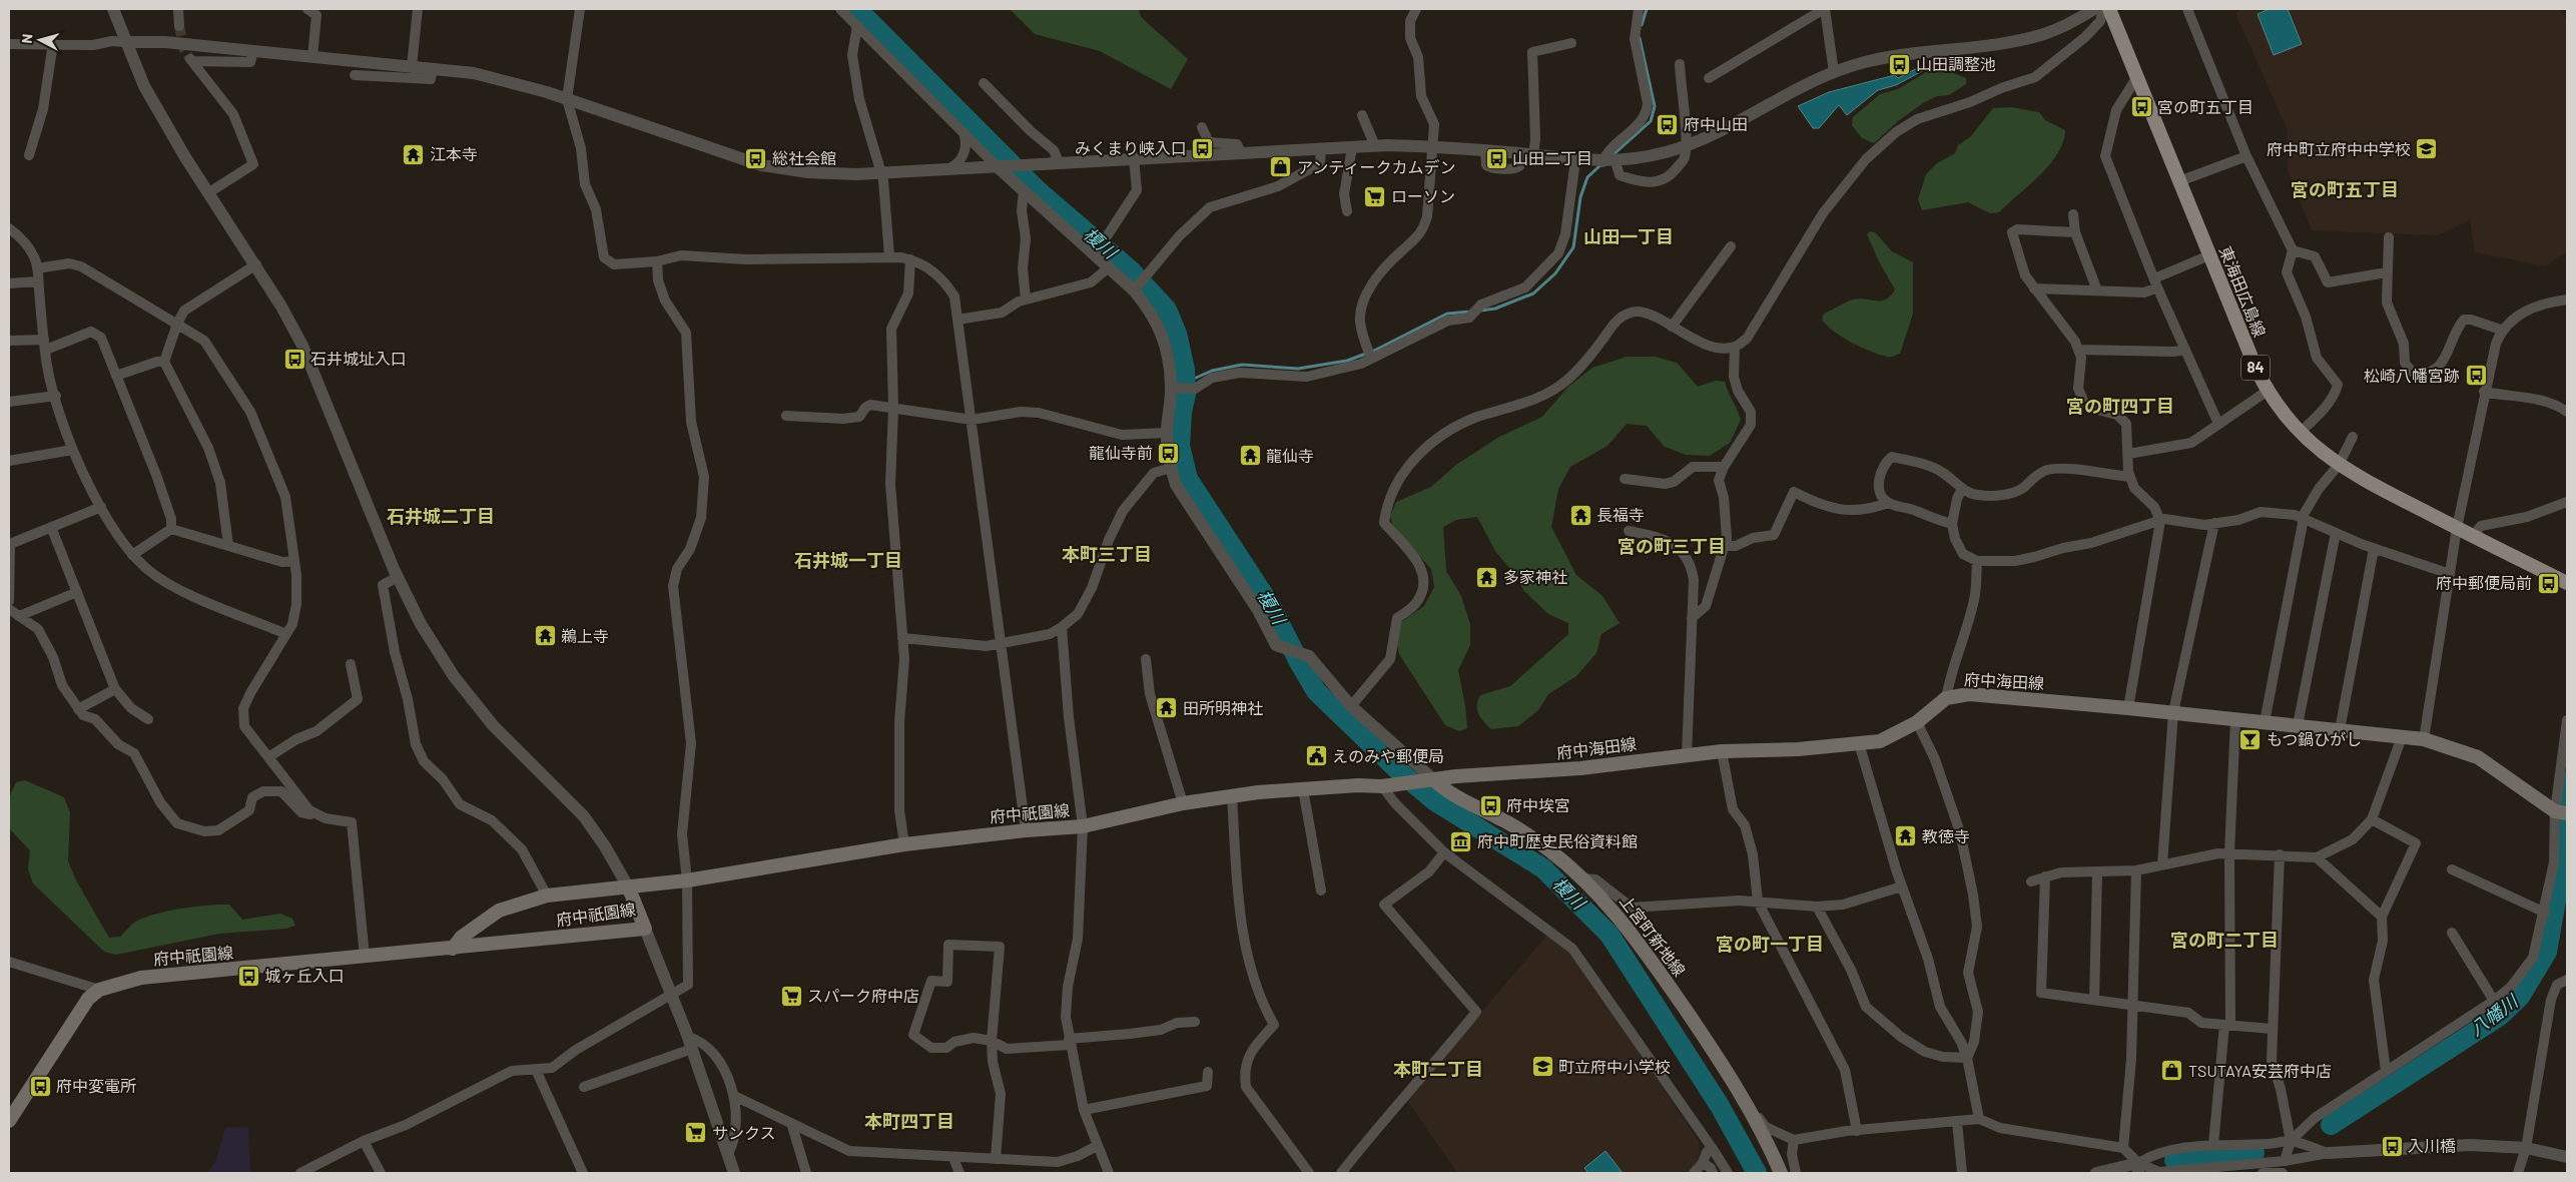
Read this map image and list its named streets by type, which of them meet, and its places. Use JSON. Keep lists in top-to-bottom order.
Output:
{
  "streets": {
    "main road": [
      "東海田広島線",
      "84",
      "府中海田線",
      "府中祇園線",
      "上宮町新地線"
    ]
  },
  "crossings": [
    ["府中海田線", "府中祇園線"],
    ["府中海田線", "上宮町新地線"],
    ["府中祇園線", "上宮町新地線"]
  ],
  "districts": [
    "宮の町五丁目",
    "山田一丁目",
    "宮の町四丁目",
    "石井城二丁目",
    "宮の町三丁目",
    "本町三丁目",
    "石井城一丁目",
    "宮の町二丁目",
    "宮の町一丁目",
    "本町二丁目",
    "本町四丁目"
  ],
  "water": ["榎川", "八幡川"],
  "places": {
    "bus stop": [
      "山田調整池",
      "宮の町五丁目",
      "府中山田",
      "みくまり峡入口",
      "総社会館",
      "山田二丁目",
      "石井城址入口",
      "松崎八幡宮跡",
      "龍仙寺前",
      "府中郵便局前",
      "府中埃宮",
      "城ヶ丘入口",
      "府中変電所",
      "入川橋"
    ],
    "school or university": ["府中町立府中中学校", "町立府中小学校"],
    "temple": [
      "江本寺",
      "龍仙寺",
      "長福寺",
      "多家神社",
      "鵜上寺",
      "田所明神社",
      "教徳寺"
    ],
    "shop": ["アンティークカムデン", "TSUTAYA安芸府中店"],
    "supermarket": ["ローソン", "スパーク府中店", "サンクス"],
    "bar": ["もつ鍋ひがし"],
    "public building": ["えのみや郵便局"],
    "museum": ["府中町歴史民俗資料館"]
  },
  "north": "left"
}
